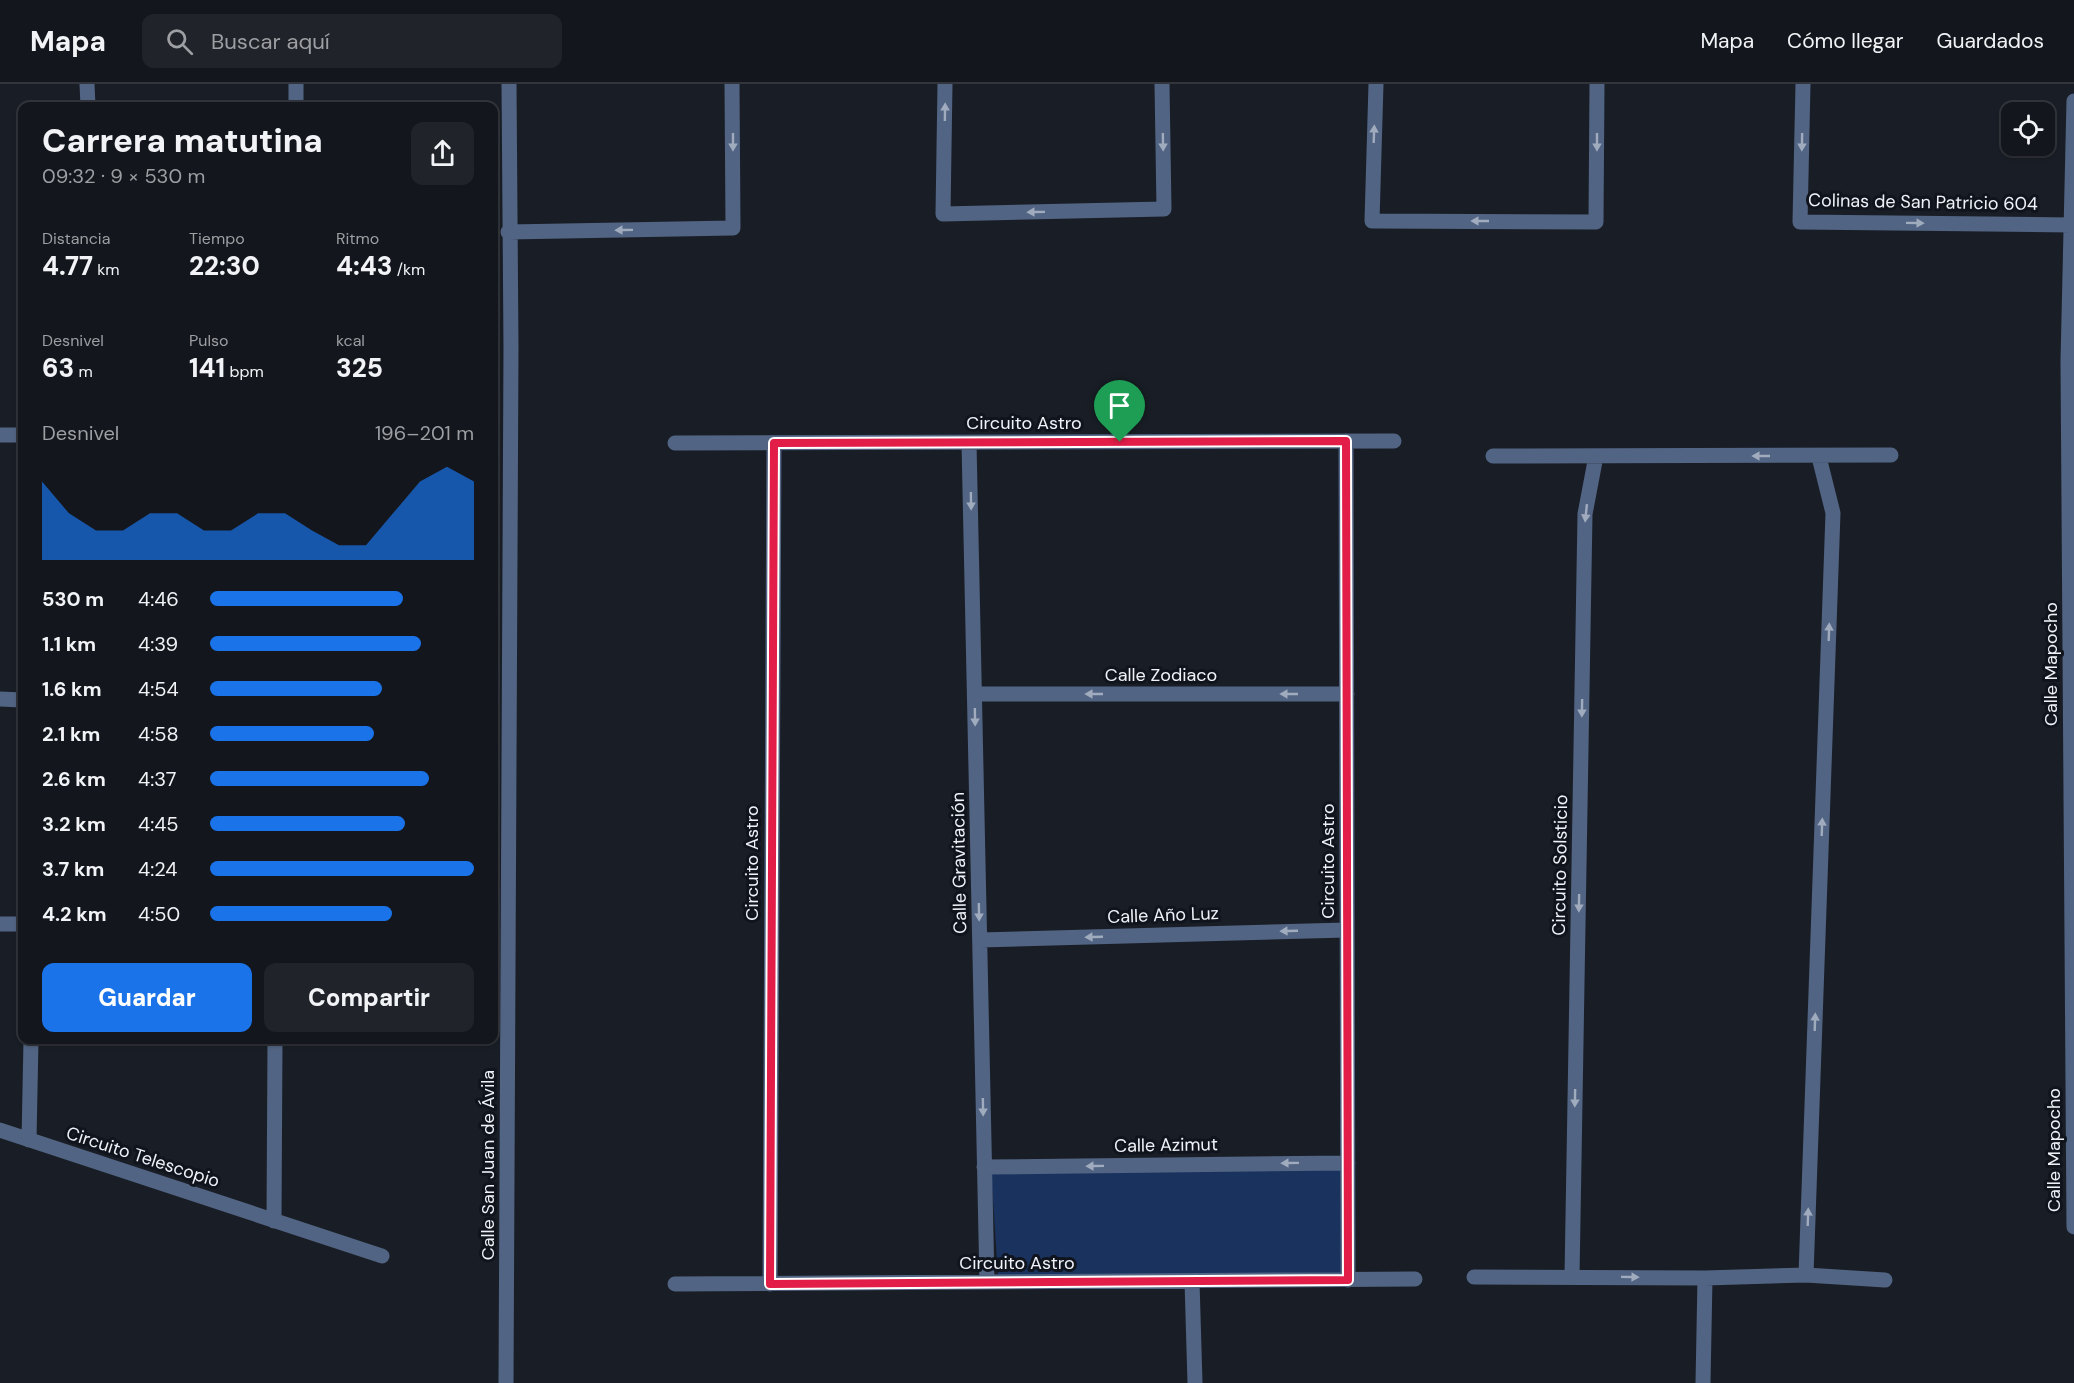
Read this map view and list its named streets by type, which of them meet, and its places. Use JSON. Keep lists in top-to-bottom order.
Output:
{
  "streets": {
    "street": [
      "Colinas de San Patricio 604",
      "Circuito Astro",
      "Calle Mapocho",
      "Calle Zodiaco",
      "Calle Gravitación",
      "Circuito Solsticio",
      "Calle Año Luz",
      "Calle Azimut",
      "Circuito Telescopio",
      "Calle San Juan de Ávila"
    ]
  },
  "crossings": [
    ["Colinas de San Patricio 604", "Calle Mapocho"],
    ["Circuito Astro", "Calle Zodiaco"],
    ["Circuito Astro", "Calle Gravitación"],
    ["Circuito Astro", "Calle Año Luz"],
    ["Circuito Astro", "Calle Azimut"],
    ["Calle Zodiaco", "Calle Gravitación"],
    ["Calle Gravitación", "Calle Año Luz"],
    ["Calle Gravitación", "Calle Azimut"]
  ],
  "one_way": [
    "Calle Zodiaco",
    "Calle Gravitación",
    "Circuito Solsticio",
    "Calle Año Luz",
    "Calle Azimut"
  ],
  "page": {
    "header": "Mapa",
    "search": "Buscar aquí",
    "nav": ["Mapa", "Cómo llegar", "Guardados"],
    "heading": ["Carrera matutina", "09:32 · 9 × 530 m"],
    "stats": [
      ["Distancia", "4.77 km"],
      ["Tiempo", "22:30"],
      ["Ritmo", "4:43 /km"],
      ["Desnivel", "63 m"],
      ["Pulso", "141 bpm"],
      ["kcal", "325"]
    ],
    "chart": ["Desnivel", "196–201 m"],
    "list": [
      {
        "name": "530 m",
        "note": "4:46"
      },
      {
        "name": "1.1 km",
        "note": "4:39"
      },
      {
        "name": "1.6 km",
        "note": "4:54"
      },
      {
        "name": "2.1 km",
        "note": "4:58"
      },
      {
        "name": "2.6 km",
        "note": "4:37"
      },
      {
        "name": "3.2 km",
        "note": "4:45"
      },
      {
        "name": "3.7 km",
        "note": "4:24"
      },
      {
        "name": "4.2 km",
        "note": "4:50"
      }
    ],
    "buttons": ["Guardar", "Compartir"]
  }
}
